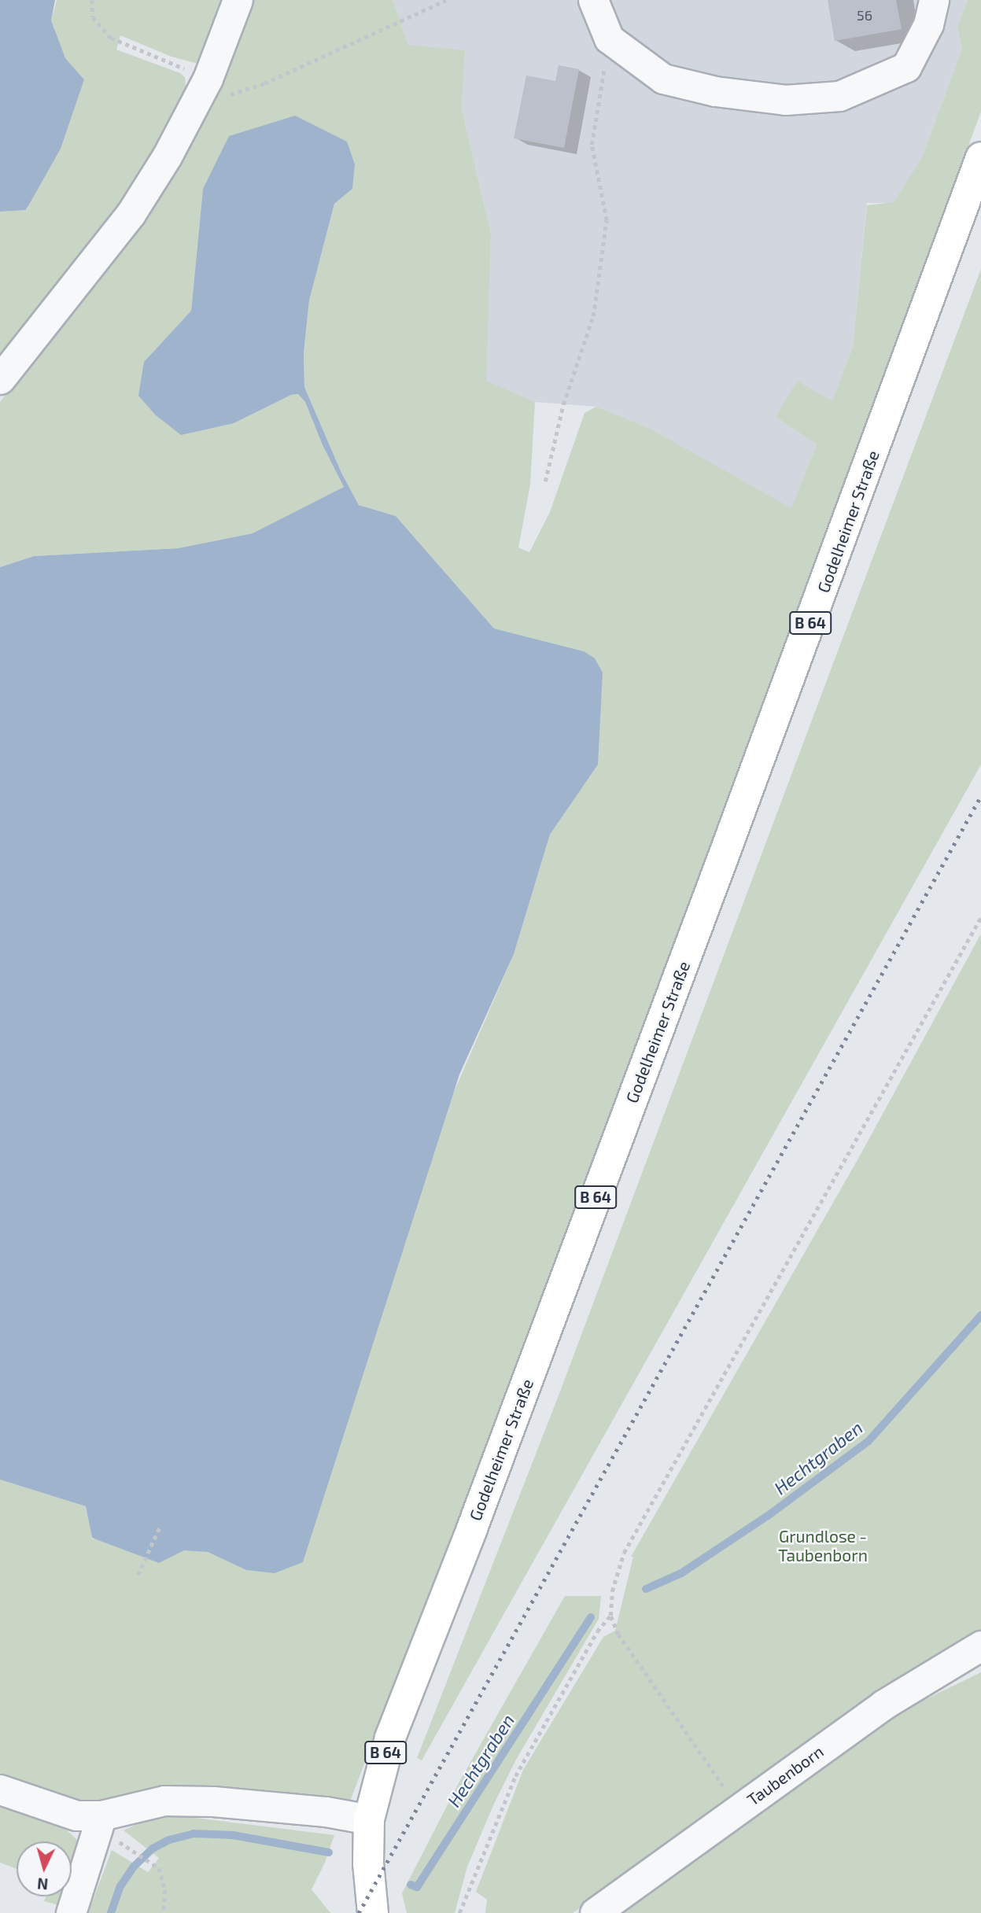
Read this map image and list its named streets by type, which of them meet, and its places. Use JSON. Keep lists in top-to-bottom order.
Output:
{
  "streets": {
    "main road": ["Godelheimer Straße", "B 64"],
    "lane": ["Taubenborn"]
  },
  "water": ["Hechtgraben"],
  "parks": ["Grundlose - Taubenborn"],
  "house_numbers": ["56"],
  "north": "bottom"
}
